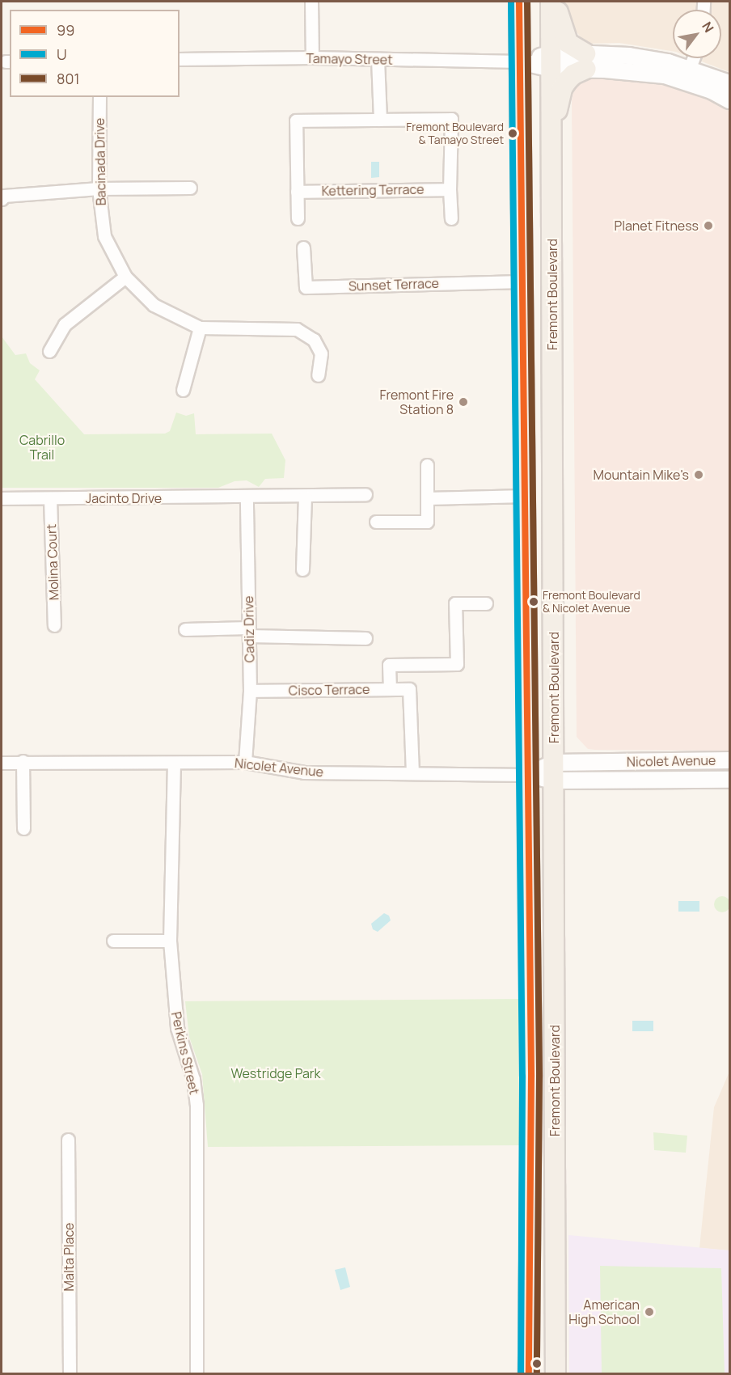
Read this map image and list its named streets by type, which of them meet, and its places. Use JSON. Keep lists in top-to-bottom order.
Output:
{
  "streets": {
    "main road": ["Fremont Boulevard"],
    "street": [
      "Tamayo Street",
      "Bacinada Drive",
      "Kettering Terrace",
      "Sunset Terrace",
      "Jacinto Drive",
      "Molina Court",
      "Cadiz Drive",
      "Cisco Terrace",
      "Nicolet Avenue",
      "Perkins Street",
      "Malta Place"
    ]
  },
  "crossings": [
    ["Tamayo Street", "Fremont Boulevard"],
    ["Sunset Terrace", "Fremont Boulevard"],
    ["Fremont Boulevard", "Nicolet Avenue"],
    ["Jacinto Drive", "Molina Court"],
    ["Jacinto Drive", "Cadiz Drive"],
    ["Cadiz Drive", "Cisco Terrace"],
    ["Cadiz Drive", "Nicolet Avenue"],
    ["Cisco Terrace", "Nicolet Avenue"],
    ["Nicolet Avenue", "Perkins Street"]
  ],
  "parks": ["Cabrillo Trail", "Westridge Park"],
  "places": [
    "Fremont Boulevard & Tamayo Street",
    "Planet Fitness",
    "Fremont Fire Station 8",
    "Mountain Mike's",
    "Fremont Boulevard & Nicolet Avenue",
    "American High School"
  ],
  "lines": ["transit line 99", "transit line U", "transit line 801"],
  "legend": ["99", "U", "801"],
  "north": "top right"
}
